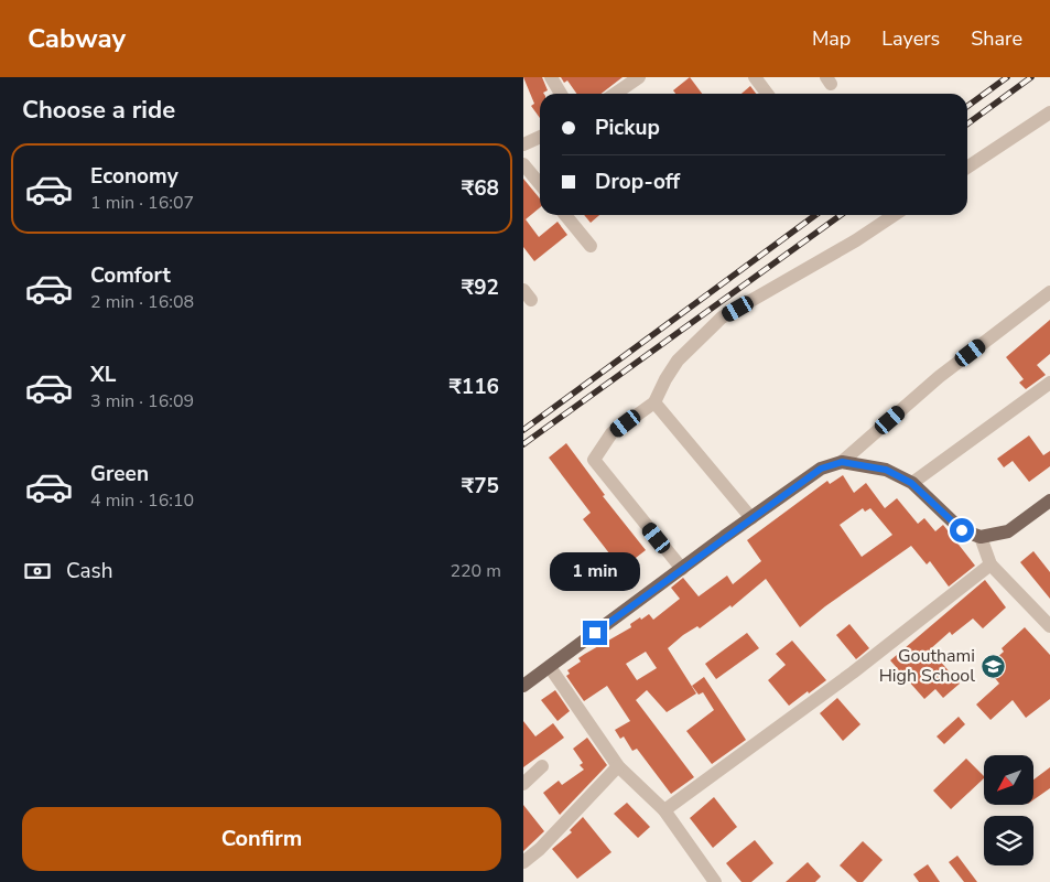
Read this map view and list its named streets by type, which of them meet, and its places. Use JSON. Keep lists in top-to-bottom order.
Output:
{
  "places": {
    "school or university": ["Gouthami High School"]
  },
  "north": "bottom left",
  "page": {
    "header": "Cabway",
    "nav": ["Map", "Layers", "Share"],
    "heading": "Choose a ride",
    "banner": ["Pickup", "Drop-off"],
    "list": [
      {
        "name": "Economy",
        "note": "1 min · 16:07",
        "value": "₹68"
      },
      {
        "name": "Comfort",
        "note": "2 min · 16:08",
        "value": "₹92"
      },
      {
        "name": "XL",
        "note": "3 min · 16:09",
        "value": "₹116"
      },
      {
        "name": "Green",
        "note": "4 min · 16:10",
        "value": "₹75"
      }
    ],
    "pay": ["Cash", "220 m"],
    "bubble": "1 min",
    "buttons": "Confirm"
  }
}
